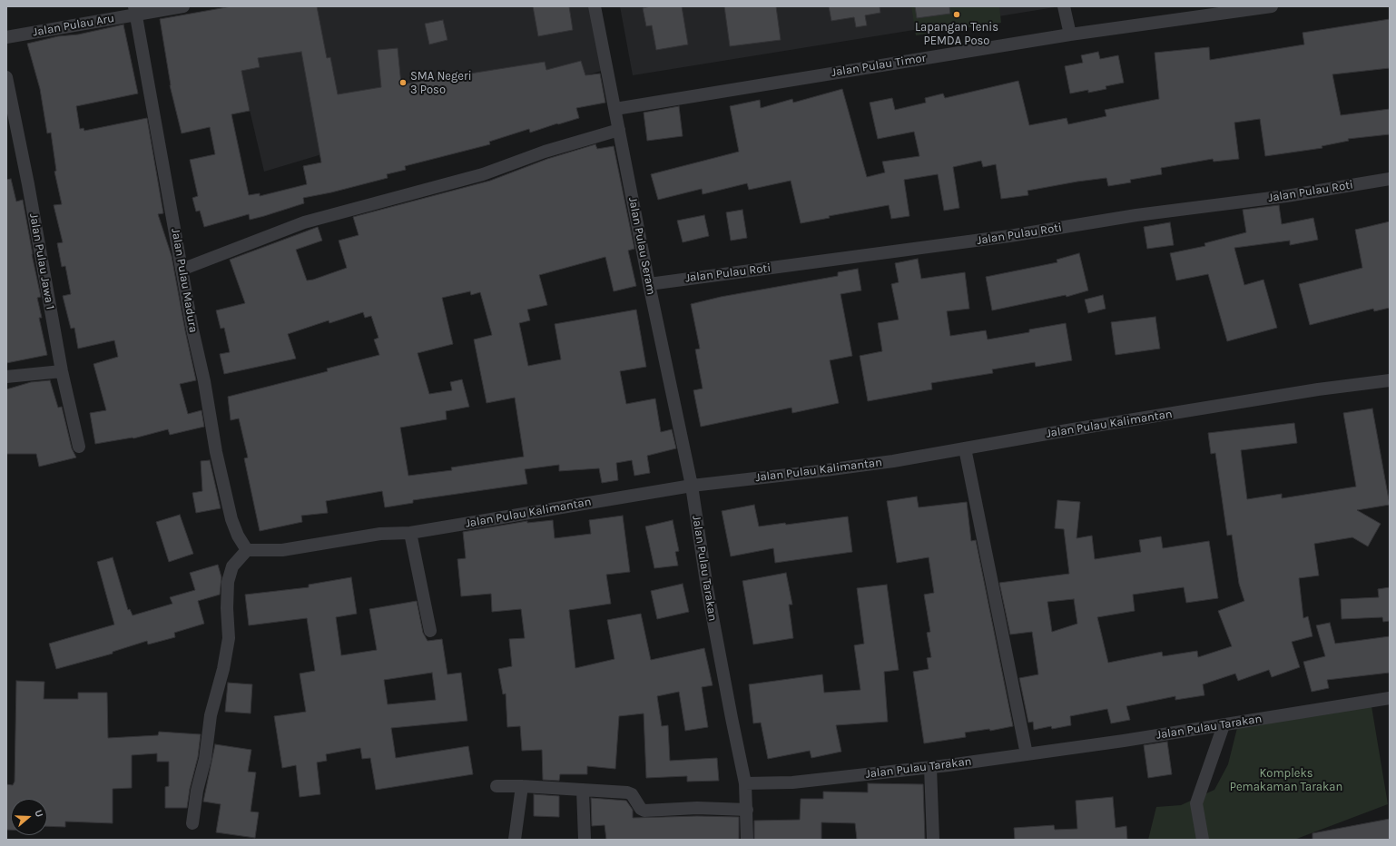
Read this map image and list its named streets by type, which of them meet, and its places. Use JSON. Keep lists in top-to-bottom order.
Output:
{
  "streets": {
    "street": [
      "Jalan Pulau Aru",
      "Jalan Pulau Timor",
      "Jalan Pulau Roti",
      "Jalan Pulau Seram",
      "Jalan Pulau Jawa 1",
      "Jalan Pulau Madura",
      "Jalan Pulau Kalimantan",
      "Jalan Pulau Tarakan"
    ]
  },
  "crossings": [
    ["Jalan Pulau Aru", "Jalan Pulau Madura"],
    ["Jalan Pulau Timor", "Jalan Pulau Seram"],
    ["Jalan Pulau Roti", "Jalan Pulau Seram"],
    ["Jalan Pulau Seram", "Jalan Pulau Kalimantan"],
    ["Jalan Pulau Seram", "Jalan Pulau Tarakan"],
    ["Jalan Pulau Madura", "Jalan Pulau Kalimantan"],
    ["Jalan Pulau Kalimantan", "Jalan Pulau Tarakan"]
  ],
  "parks": ["Kompleks Pemakaman Tarakan"],
  "places": ["Lapangan Tenis PEMDA Poso", "SMA Negeri 3 Poso"],
  "north": "right"
}
